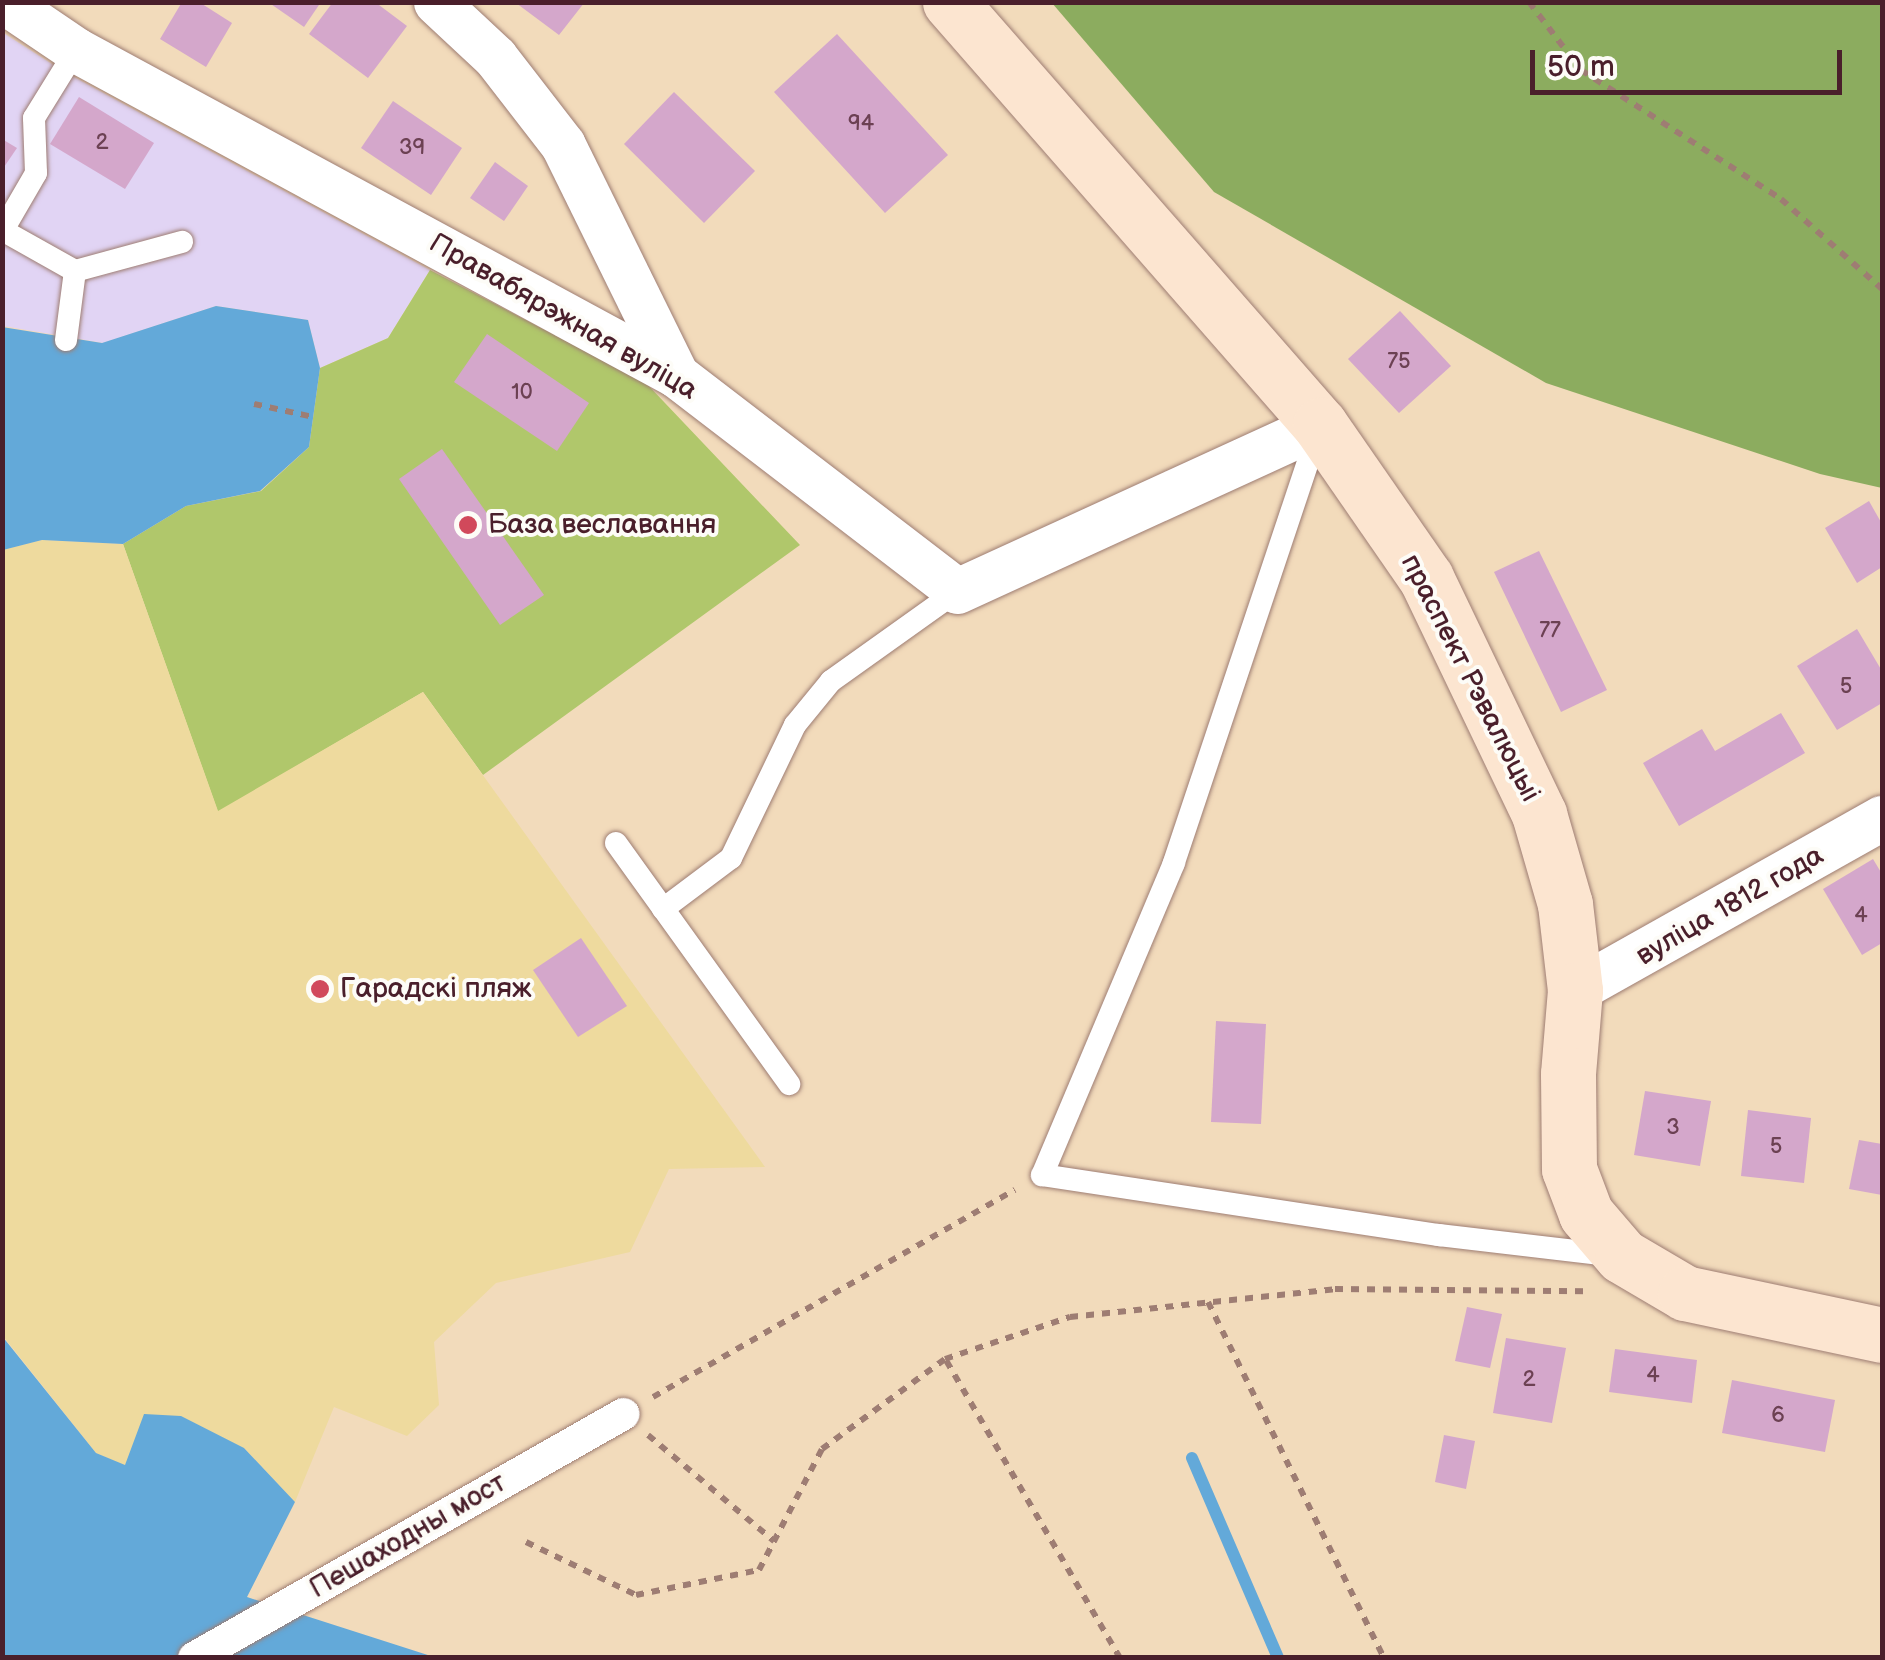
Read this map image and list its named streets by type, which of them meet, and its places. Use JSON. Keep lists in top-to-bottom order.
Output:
{
  "streets": {
    "main road": ["праспект Рэвалюцыі"],
    "street": ["Правабярэжная вуліца", "вуліца 1812 года", "Пешаходны мост"]
  },
  "crossings": [
    ["праспект Рэвалюцыі", "вуліца 1812 года"]
  ],
  "places": ["База веславання", "Гарадскі пляж"],
  "house_numbers": [
    "94",
    "2",
    "39",
    "75",
    "10",
    "77",
    "5",
    "4",
    "3",
    "5",
    "4",
    "2",
    "6"
  ],
  "scale_bar": "50 m"
}
